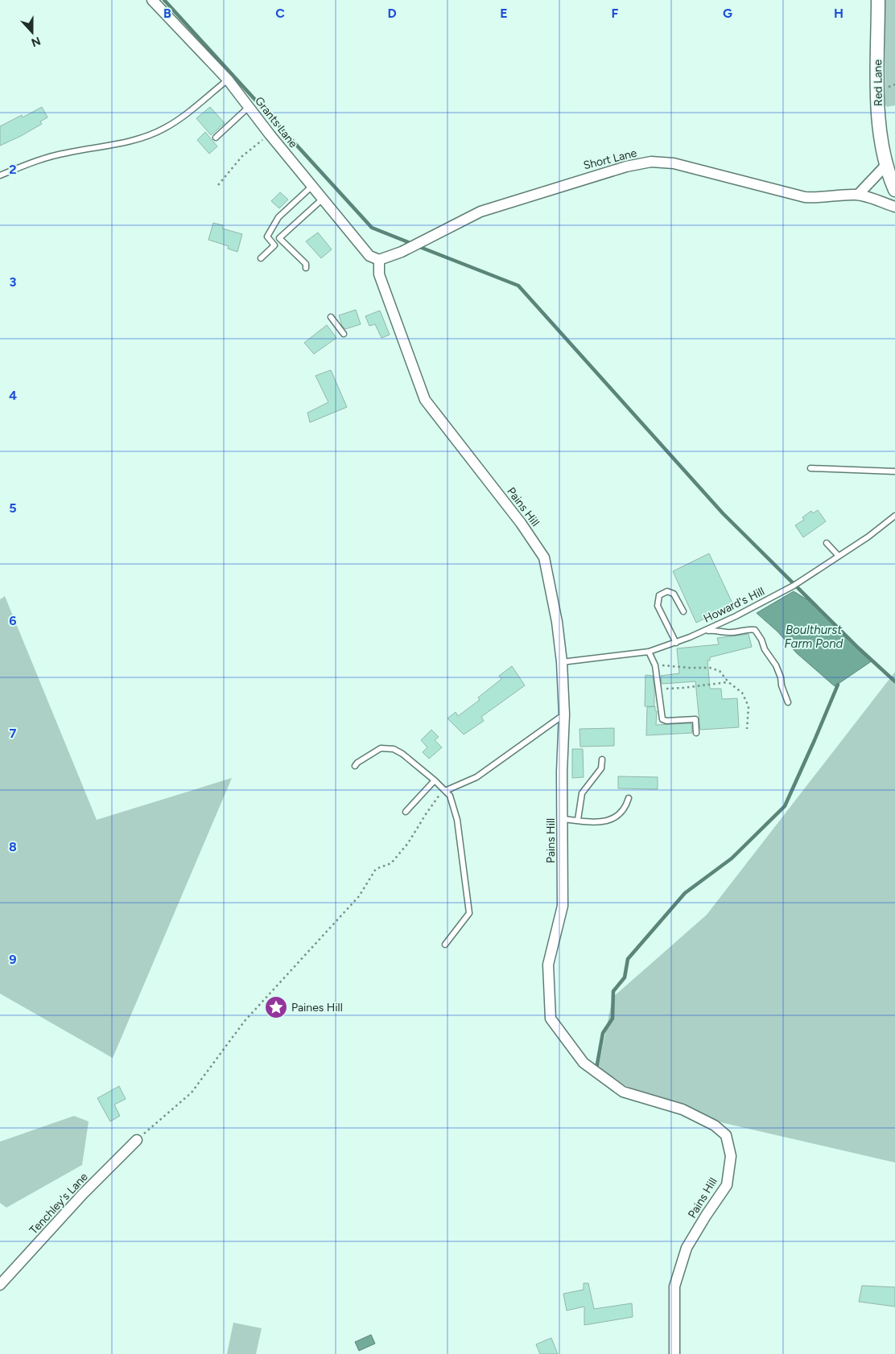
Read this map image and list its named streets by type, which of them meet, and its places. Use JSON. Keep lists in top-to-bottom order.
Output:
{
  "streets": {
    "street": [
      "Red Lane",
      "Grants Lane",
      "Short Lane",
      "Pains Hill",
      "Tenchley's Lane"
    ],
    "lane": ["Howard's Hill"]
  },
  "crossings": [
    ["Grants Lane", "Short Lane"],
    ["Grants Lane", "Pains Hill"],
    ["Short Lane", "Pains Hill"],
    ["Pains Hill", "Howard's Hill"]
  ],
  "water": ["Boulthurst Farm Pond"],
  "places": {
    "place": ["Paines Hill"]
  },
  "north": "bottom",
  "grid": {
    "columns": [
      "B",
      "C",
      "D",
      "E",
      "F",
      "G",
      "H"
    ],
    "rows": [
      "2",
      "3",
      "4",
      "5",
      "6",
      "7",
      "8",
      "9"
    ]
  }
}
